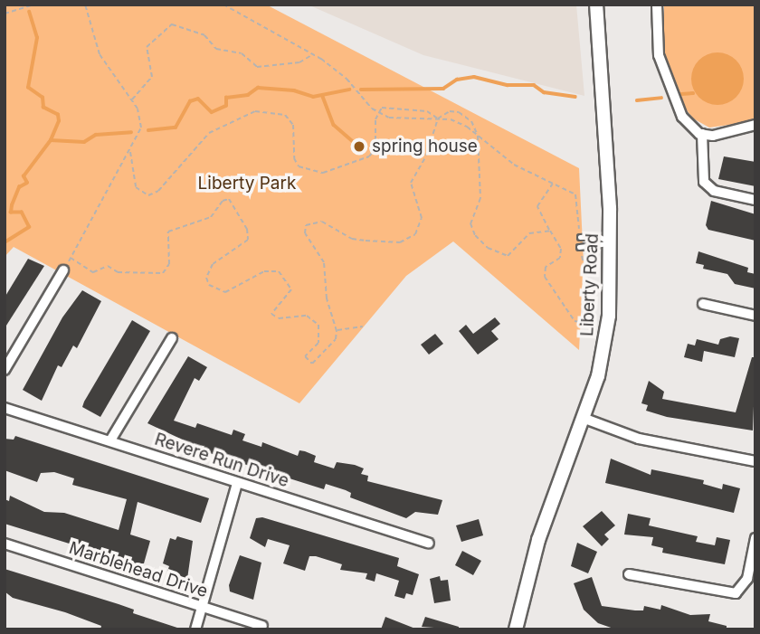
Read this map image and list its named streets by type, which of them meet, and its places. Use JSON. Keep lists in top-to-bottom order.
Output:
{
  "streets": {
    "main road": ["Liberty Road"],
    "street": ["Revere Run Drive", "Marblehead Drive"]
  },
  "parks": ["Liberty Park"],
  "places": ["spring house"]
}
